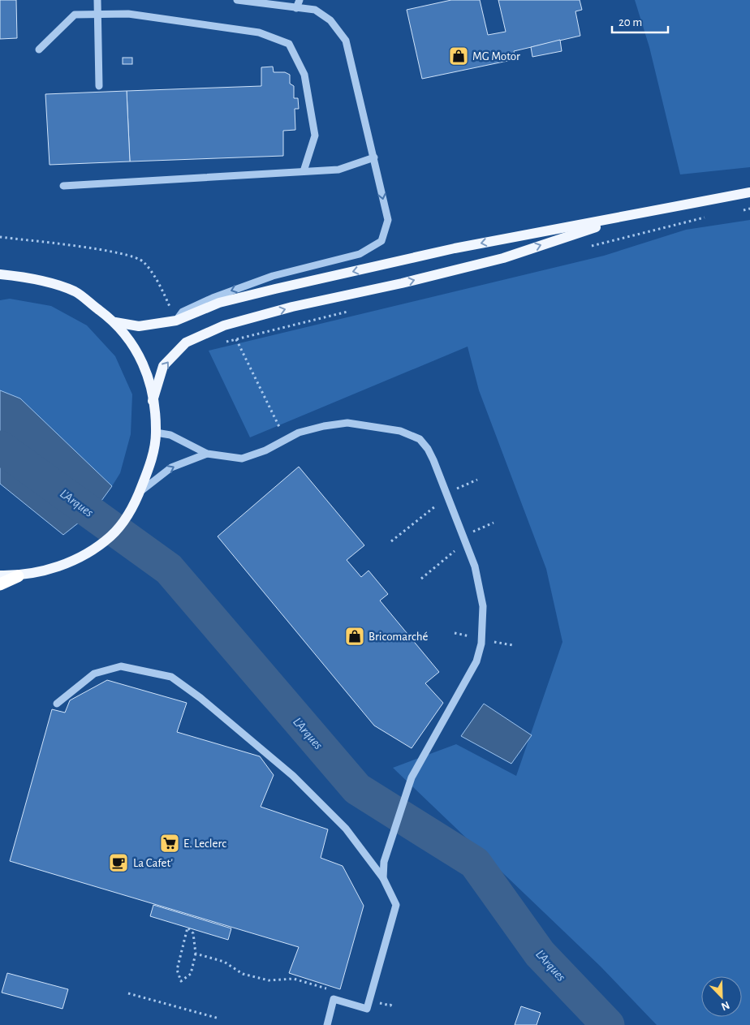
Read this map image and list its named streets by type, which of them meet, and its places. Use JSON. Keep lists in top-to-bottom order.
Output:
{
  "water": ["L'Arques"],
  "places": {
    "shop": ["MG Motor", "Bricomarché"],
    "supermarket": ["E. Leclerc"],
    "cafe": ["La Cafet'"]
  },
  "scale_bar": "20 m",
  "north": "bottom right"
}
